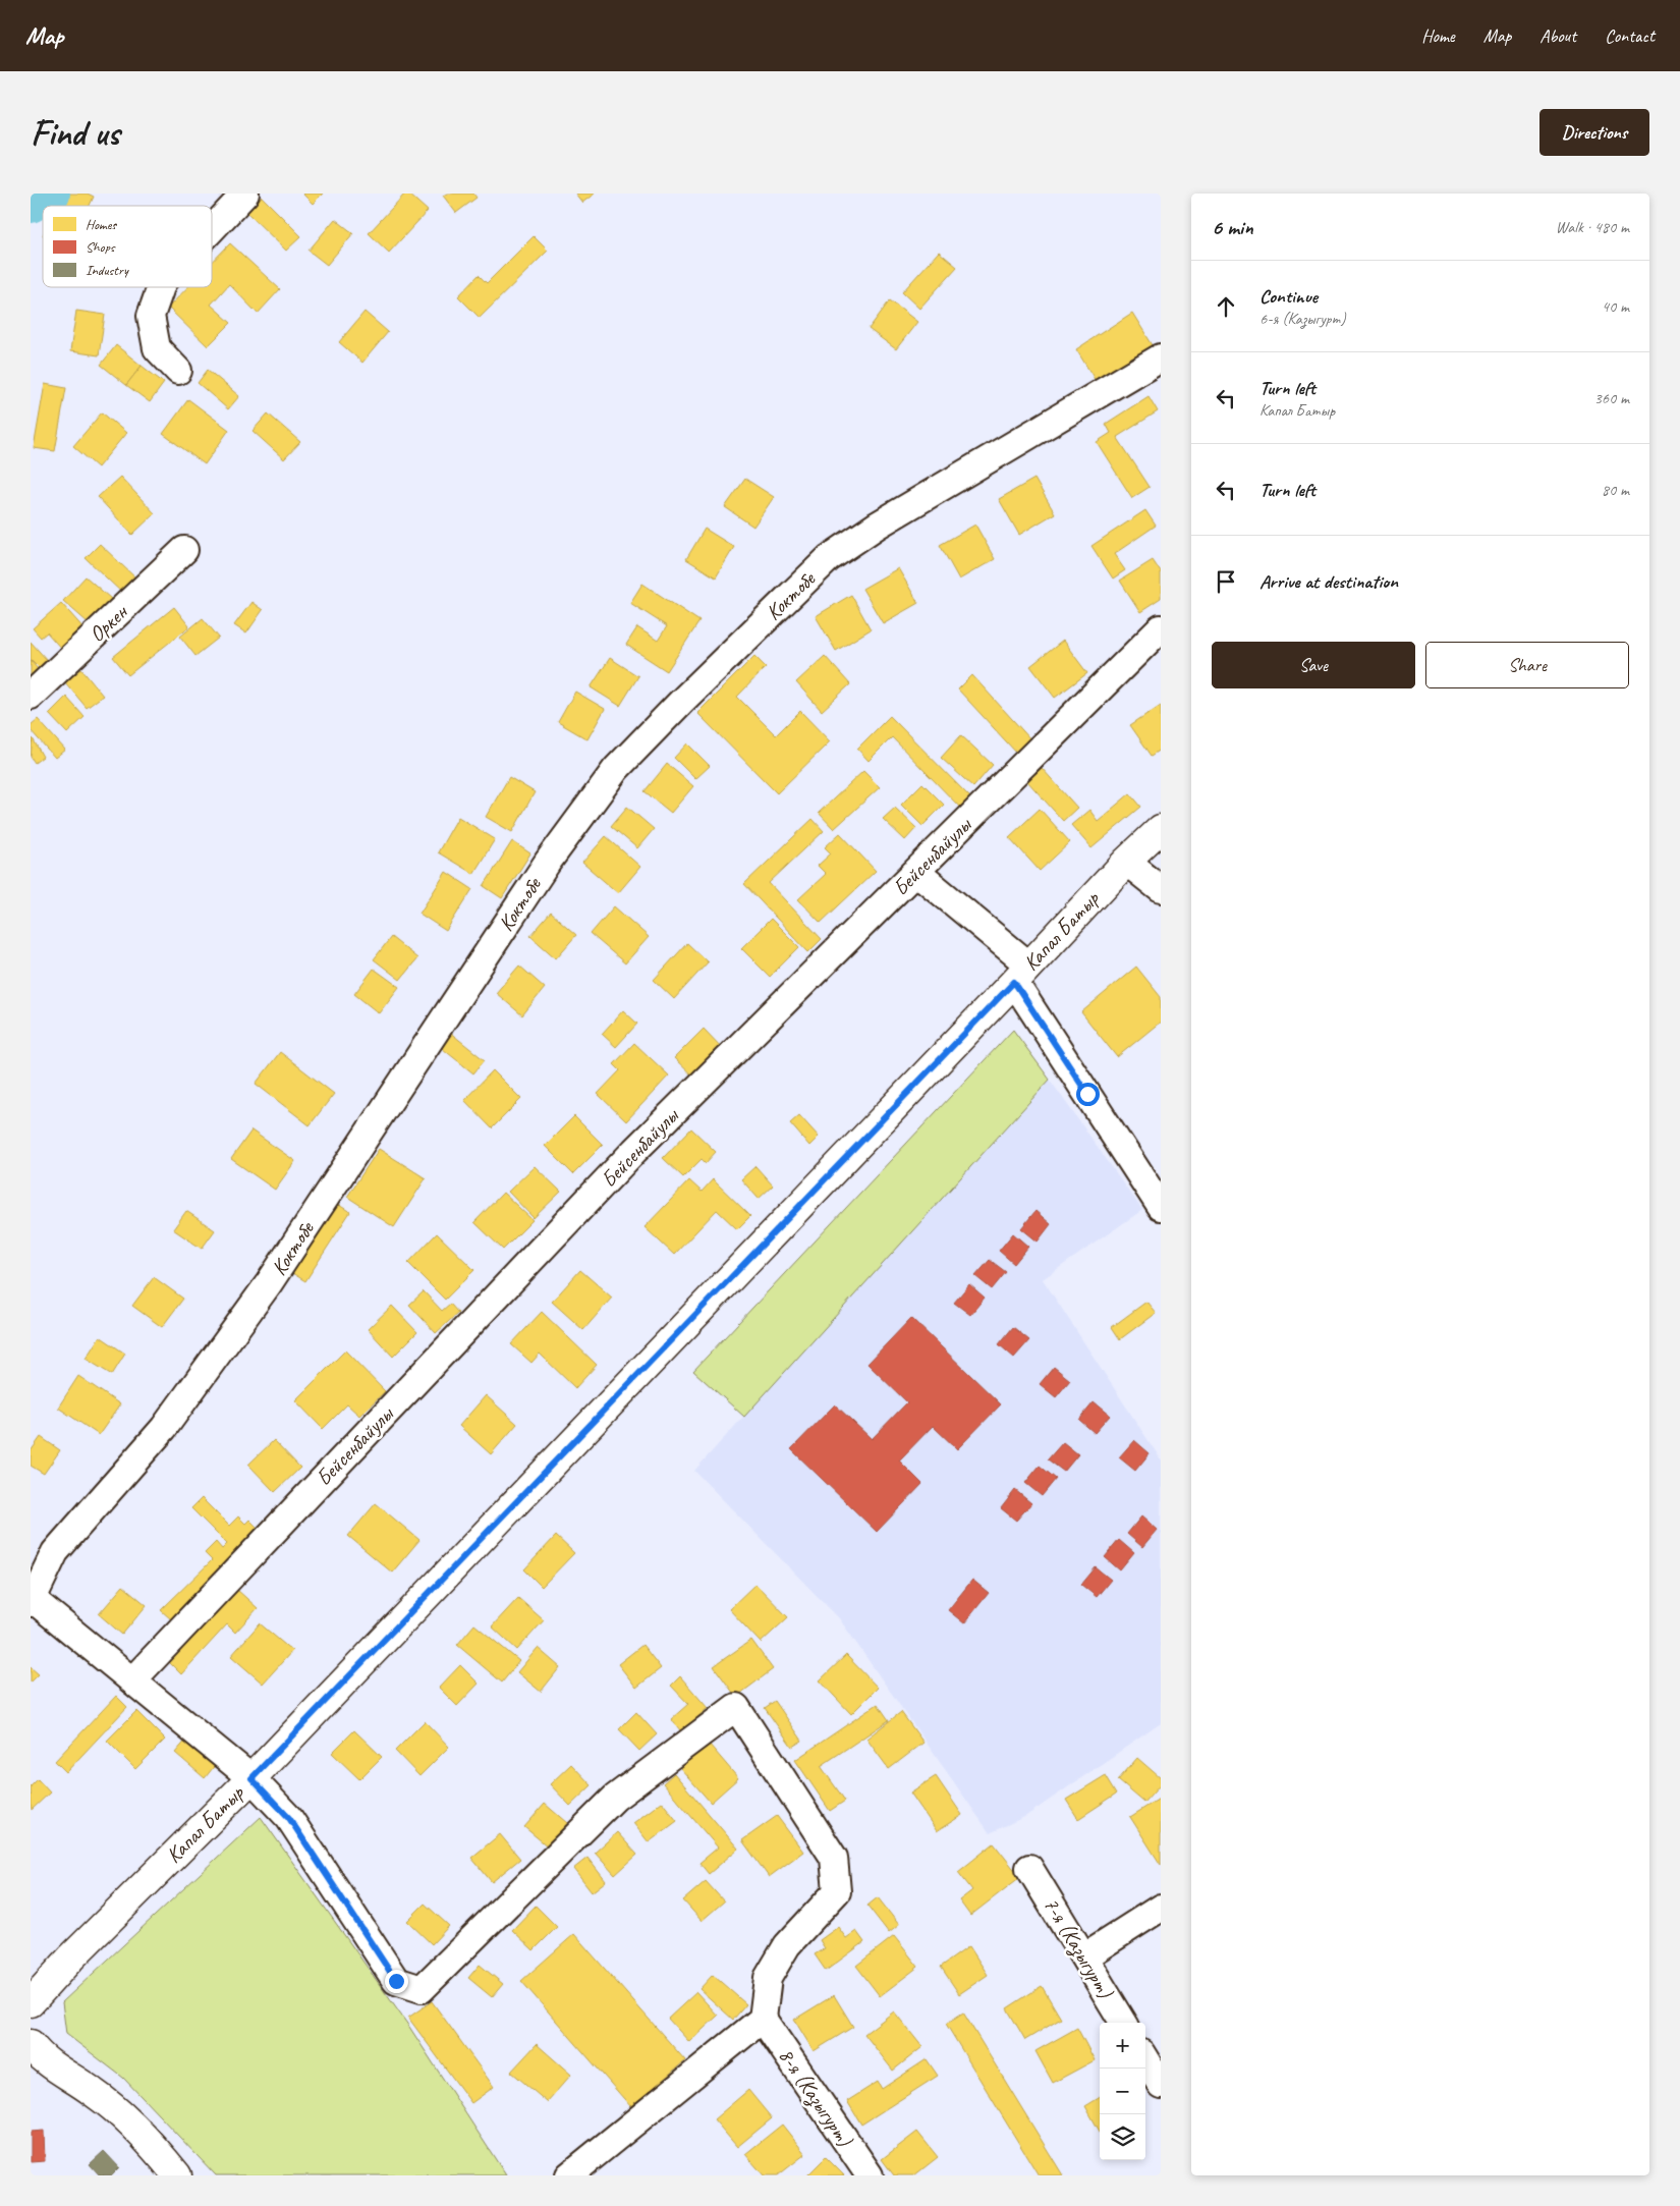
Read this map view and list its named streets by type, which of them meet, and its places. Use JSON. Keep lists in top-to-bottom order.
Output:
{
  "streets": {
    "main road": ["Капал Батыр"],
    "street": [
      "Коктобе",
      "Оркен",
      "Бейсенбайулы",
      "7-я (Казыгурт)",
      "8-я (Казыгурт)"
    ]
  },
  "legend": ["Homes", "Shops", "Industry"],
  "page": {
    "header": "Map",
    "nav": [
      "Home",
      "Map",
      "About",
      "Contact"
    ],
    "buttons": [
      "Directions",
      ["Save", "Share"]
    ],
    "title": "Find us",
    "heading": ["6 min", "Walk · 480 m"],
    "list": [
      ["Continue", "6-я (Казыгурт)", "40 m"],
      ["Turn left", "Капал Батыр", "360 m"],
      ["Turn left", "80 m"],
      "Arrive at destination"
    ],
    "map_buttons": ["+", "−"]
  }
}
